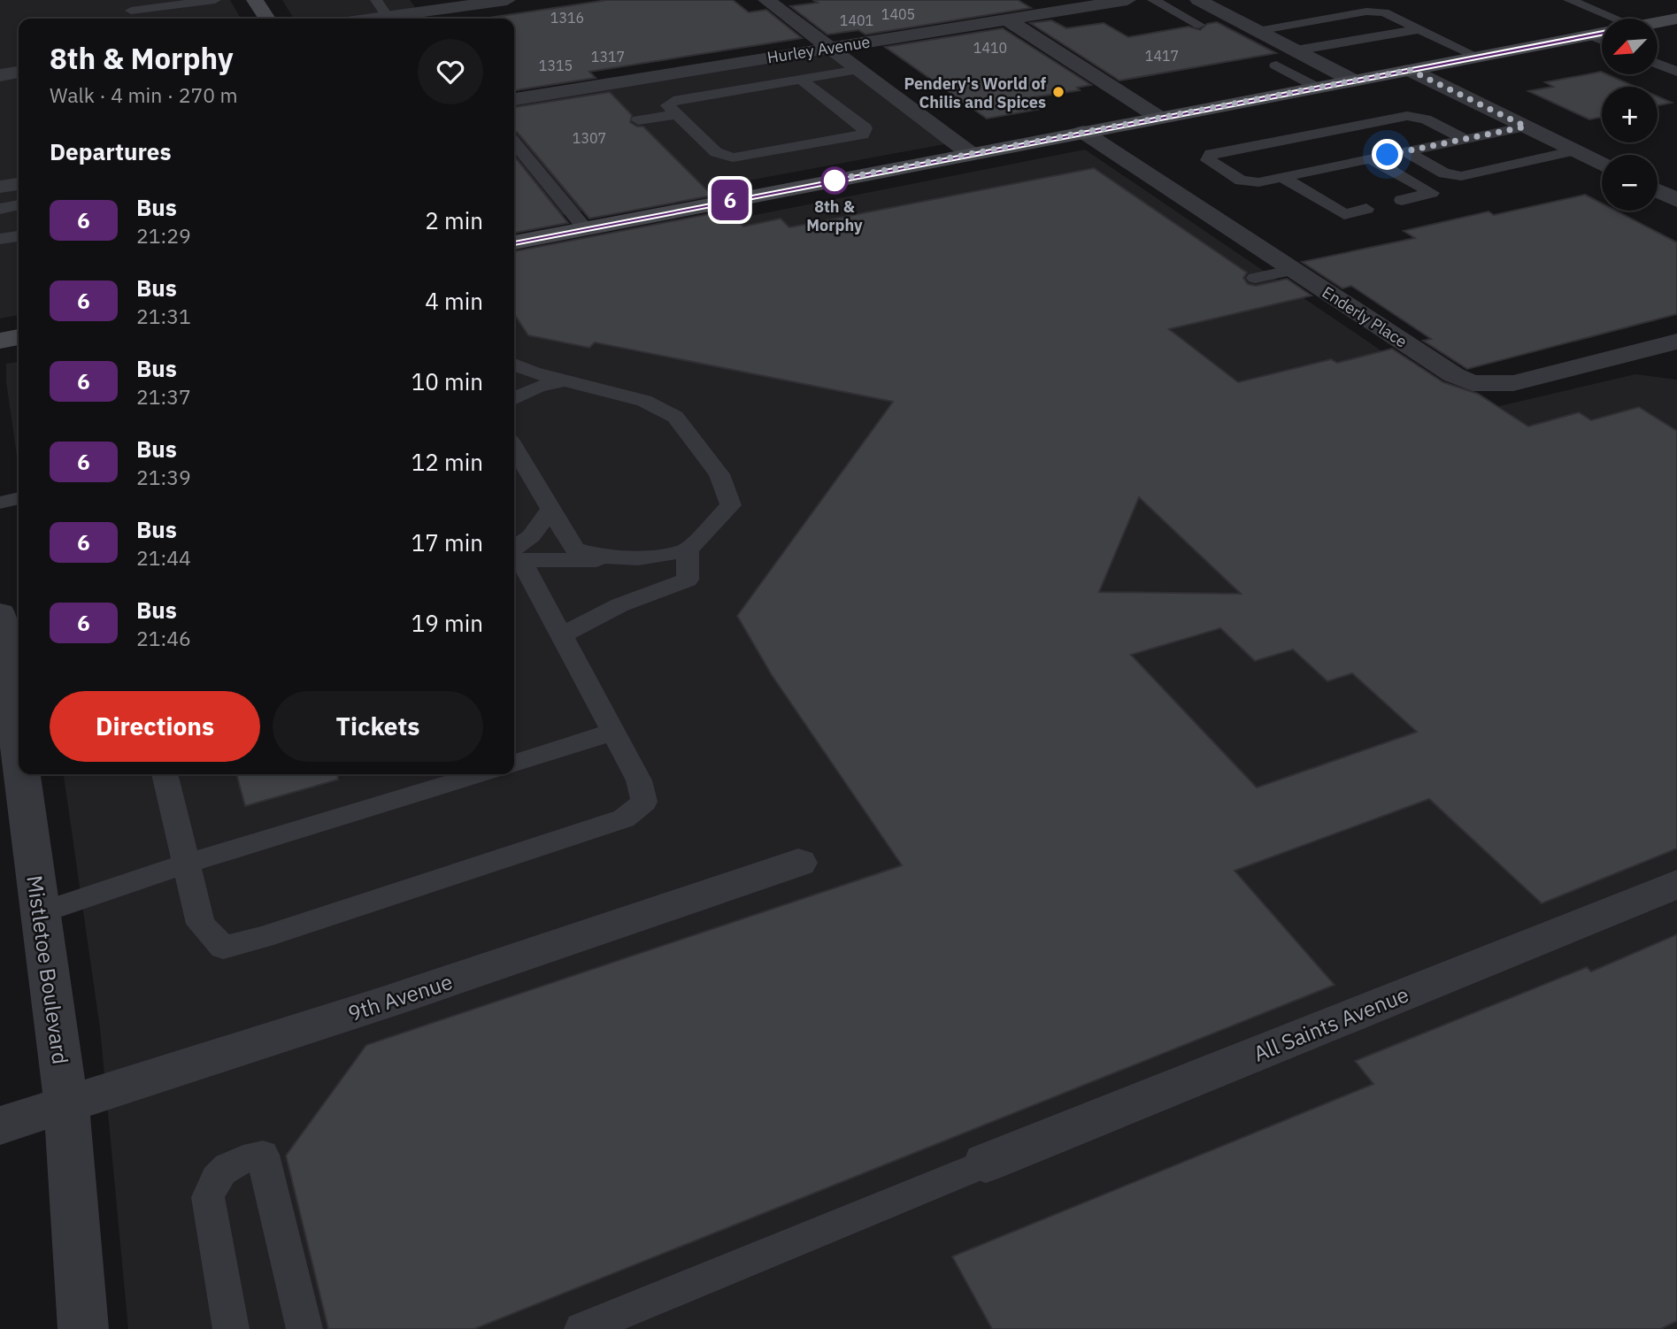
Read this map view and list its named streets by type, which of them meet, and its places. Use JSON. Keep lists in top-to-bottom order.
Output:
{
  "streets": {
    "street": [
      "Hurley Avenue",
      "Enderly Place",
      "Mistletoe Boulevard",
      "9th Avenue",
      "All Saints Avenue"
    ]
  },
  "crossings": [
    ["Mistletoe Boulevard", "9th Avenue"]
  ],
  "places": ["Pendery's World of Chilis and Spices", "8th & Morphy"],
  "lines": ["bus line 6"],
  "house_numbers": [
    "1405",
    "1316",
    "1401",
    "1410",
    "1417",
    "1317",
    "1315",
    "1307"
  ],
  "north": "bottom left",
  "page": {
    "on_map": "6",
    "map_buttons": ["+", "−"],
    "heading": [
      ["8th & Morphy", "Walk · 4 min · 270 m"],
      "Departures"
    ],
    "list": [
      {
        "mark": "6",
        "name": "Bus",
        "note": "21:29",
        "value": "2 min"
      },
      {
        "mark": "6",
        "name": "Bus",
        "note": "21:31",
        "value": "4 min"
      },
      {
        "mark": "6",
        "name": "Bus",
        "note": "21:37",
        "value": "10 min"
      },
      {
        "mark": "6",
        "name": "Bus",
        "note": "21:39",
        "value": "12 min"
      },
      {
        "mark": "6",
        "name": "Bus",
        "note": "21:44",
        "value": "17 min"
      },
      {
        "mark": "6",
        "name": "Bus",
        "note": "21:46",
        "value": "19 min"
      }
    ],
    "buttons": ["Directions", "Tickets"]
  }
}
